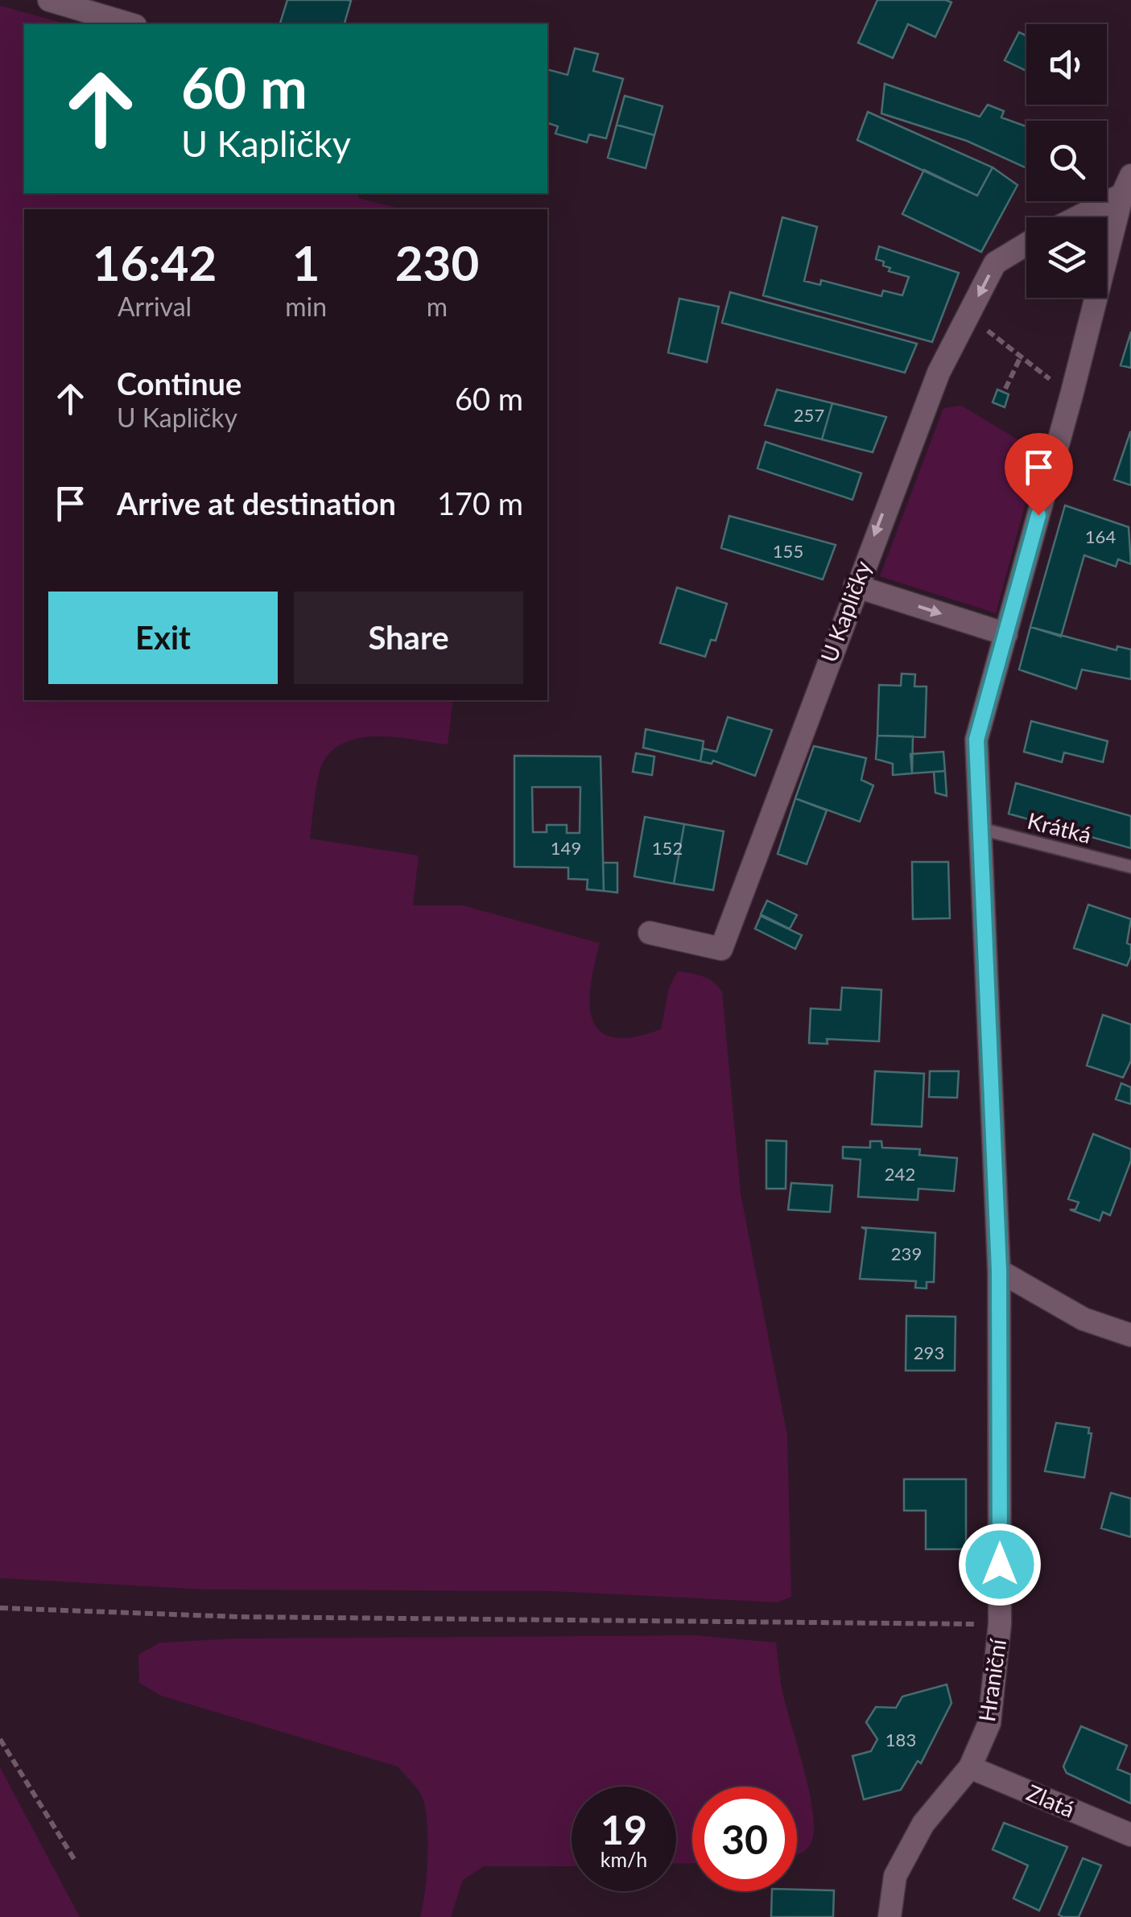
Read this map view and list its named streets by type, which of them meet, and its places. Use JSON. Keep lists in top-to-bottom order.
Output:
{
  "streets": {
    "street": ["U Kapličky", "Hraniční", "Zlatá"],
    "lane": ["Krátká"]
  },
  "crossings": [
    ["Hraniční", "Zlatá"]
  ],
  "house_numbers": [
    "257",
    "164",
    "155",
    "149",
    "152",
    "242",
    "239",
    "293",
    "183"
  ],
  "page": {
    "turn": ["60 m", "U Kapličky"],
    "eta": [
      "16:42",
      "Arrival",
      "1",
      "min",
      "230",
      "m"
    ],
    "list": [
      {
        "name": "Continue",
        "note": "U Kapličky",
        "value": "60 m"
      },
      {
        "name": "Arrive at destination",
        "value": "170 m"
      }
    ],
    "buttons": ["Exit", "Share"],
    "speed": "19 km/h",
    "limit": "30"
  }
}
